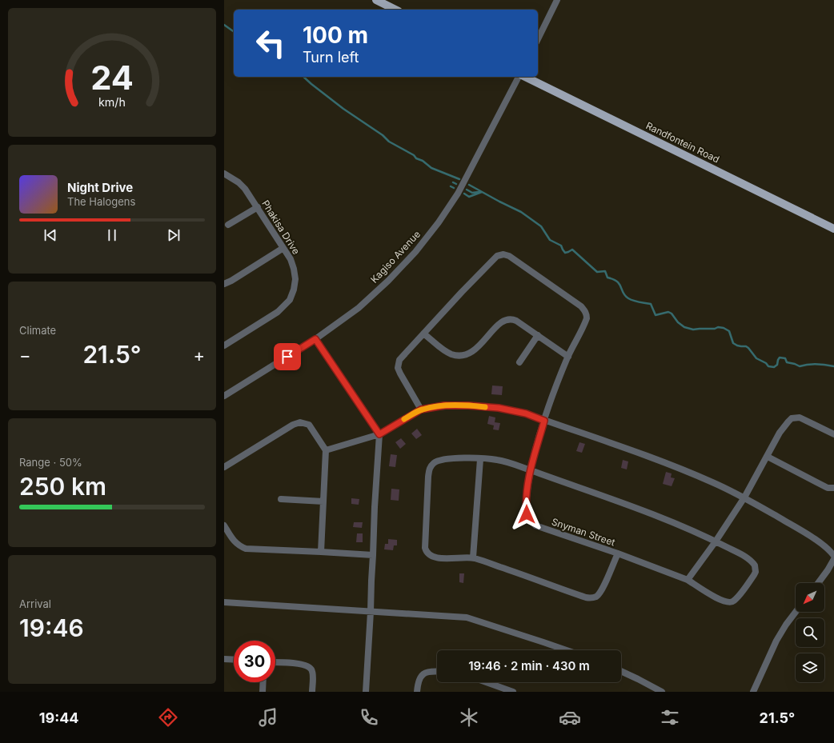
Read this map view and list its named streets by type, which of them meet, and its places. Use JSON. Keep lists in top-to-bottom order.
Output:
{
  "streets": {
    "main road": ["Randfontein Road"],
    "street": ["Phakisa Drive", "Kagiso Avenue", "Snyman Street"]
  },
  "north": "bottom left",
  "page": {
    "turn": ["100 m", "Turn left"],
    "song": ["Night Drive", "The Halogens"],
    "tile": [
      "Climate",
      ["Range · 50%", "250 km"],
      ["Arrival", "19:46"]
    ],
    "heat": ["−", "21.5°", "+"],
    "limit": "30",
    "trip": "19:46 · 2 min · 430 m",
    "tabs": ["19:44", "21.5°"],
    "gauge": ["24", "km/h"]
  }
}
